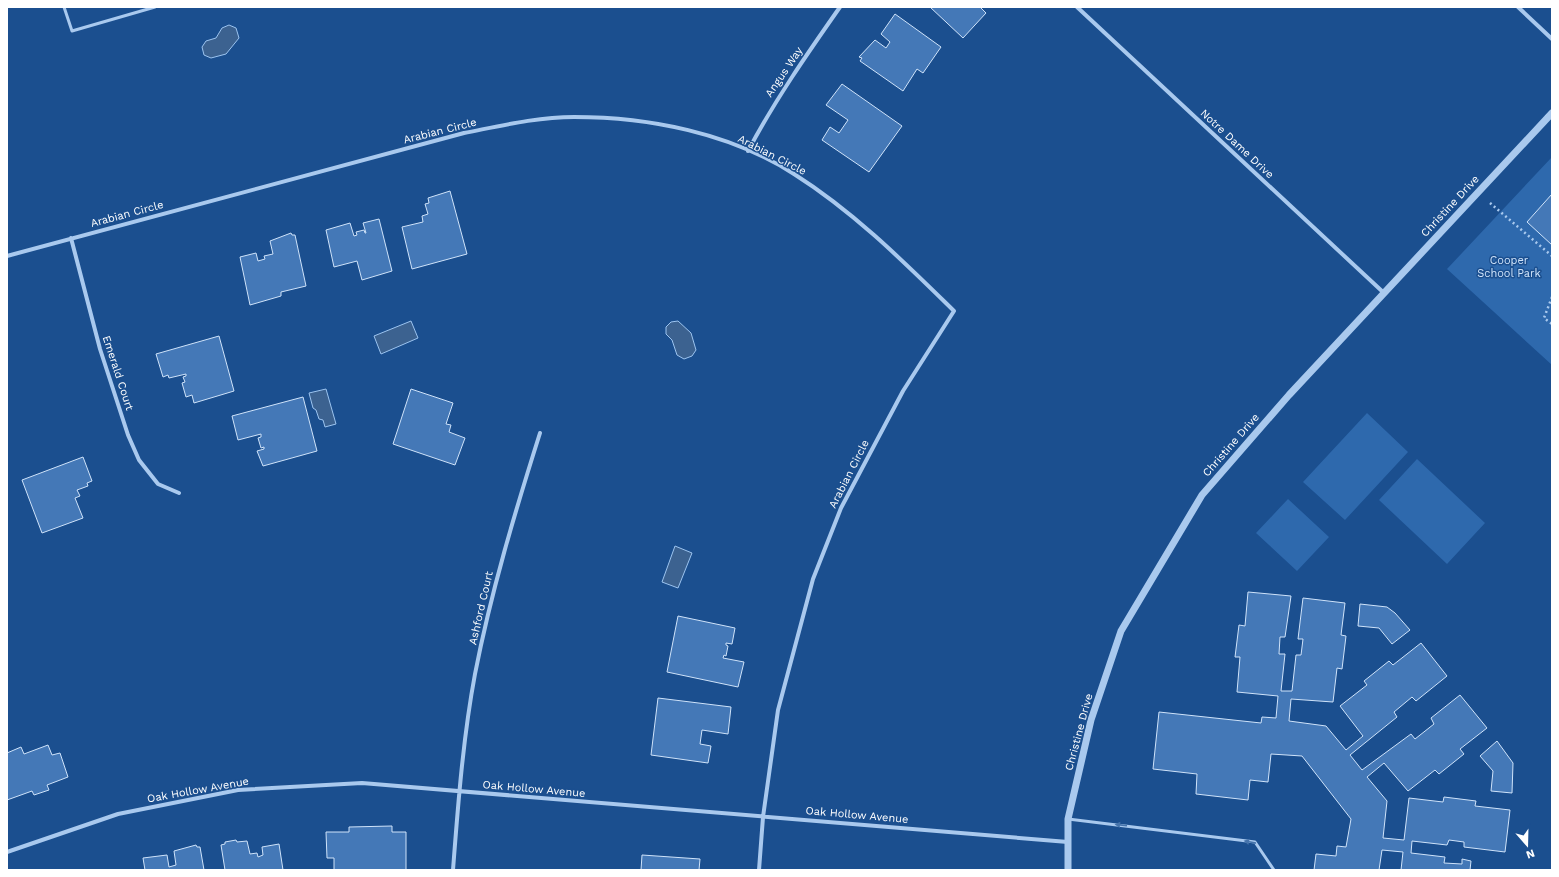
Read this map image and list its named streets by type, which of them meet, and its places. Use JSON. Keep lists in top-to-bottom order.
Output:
{
  "streets": {
    "street": [
      "Angus Way",
      "Arabian Circle",
      "Notre Dame Drive",
      "Christine Drive",
      "Emerald Court",
      "Ashford Court",
      "Oak Hollow Avenue"
    ]
  },
  "crossings": [
    ["Angus Way", "Arabian Circle"],
    ["Arabian Circle", "Emerald Court"],
    ["Arabian Circle", "Oak Hollow Avenue"],
    ["Notre Dame Drive", "Christine Drive"],
    ["Christine Drive", "Oak Hollow Avenue"],
    ["Ashford Court", "Oak Hollow Avenue"]
  ],
  "parks": ["Cooper School Park"],
  "north": "bottom"
}
